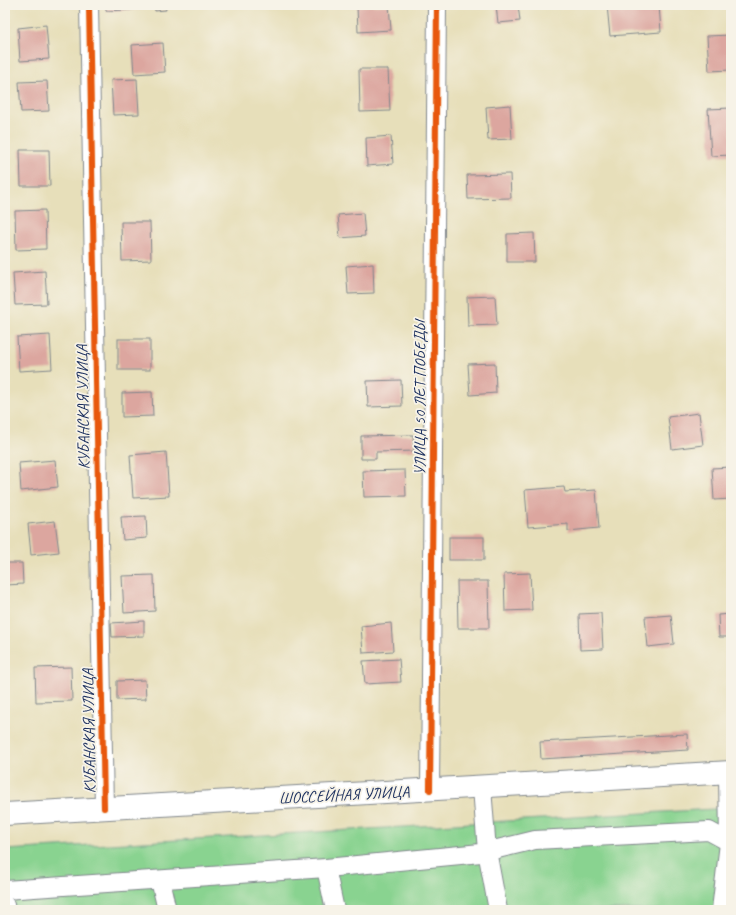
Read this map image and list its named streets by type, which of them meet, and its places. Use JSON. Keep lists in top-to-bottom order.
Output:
{
  "streets": {
    "main road": ["ШОССЕЙНАЯ УЛИЦА"],
    "street": ["УЛИЦА 50 ЛЕТ ПОБЕДЫ", "КУБАНСКАЯ УЛИЦА"]
  },
  "crossings": [
    ["УЛИЦА 50 ЛЕТ ПОБЕДЫ", "ШОССЕЙНАЯ УЛИЦА"],
    ["КУБАНСКАЯ УЛИЦА", "ШОССЕЙНАЯ УЛИЦА"]
  ]
}
